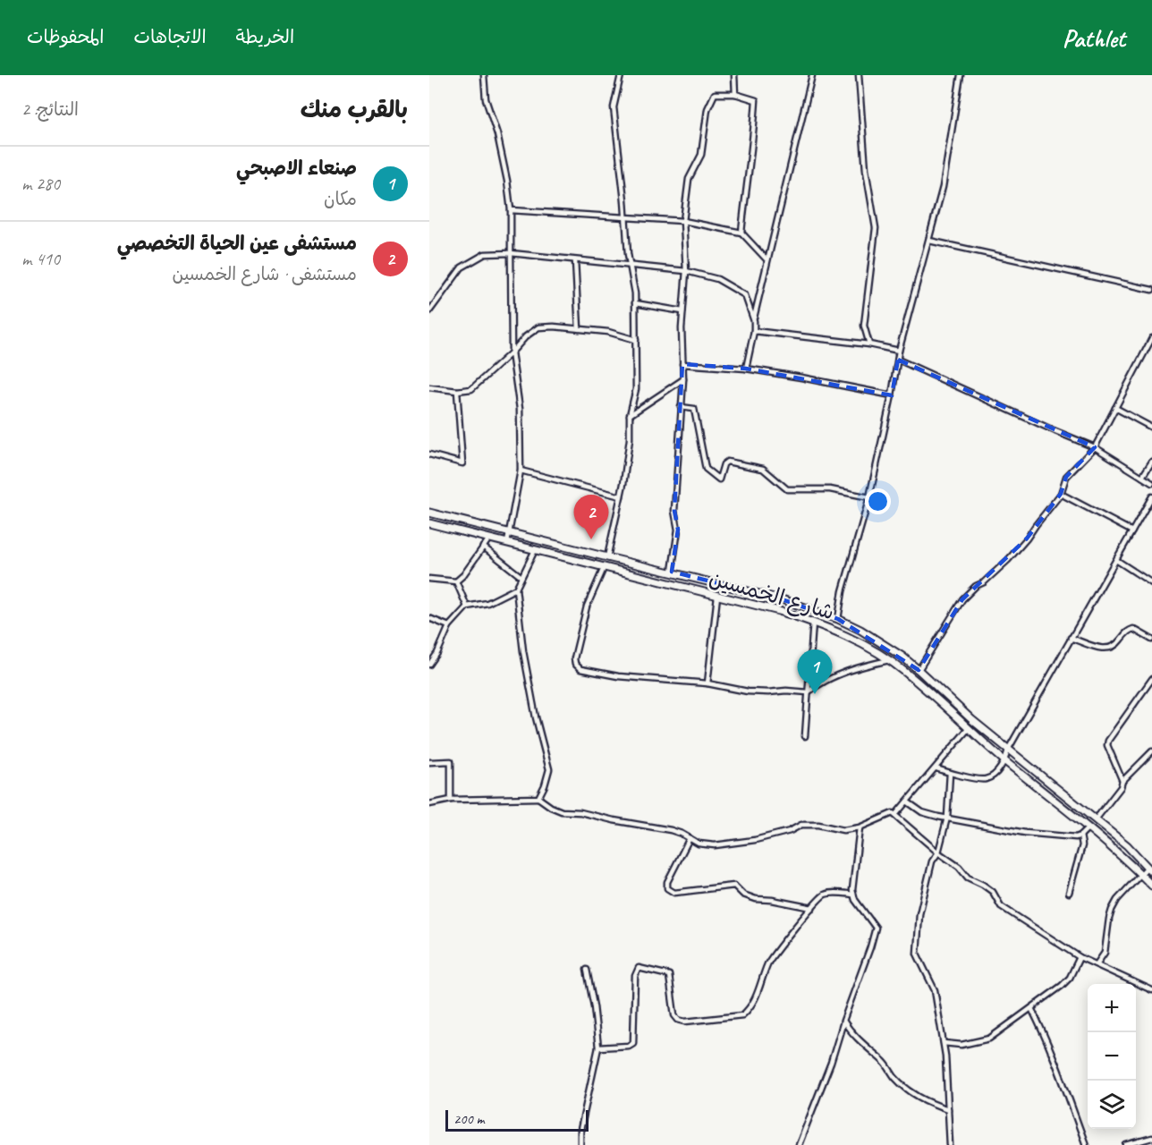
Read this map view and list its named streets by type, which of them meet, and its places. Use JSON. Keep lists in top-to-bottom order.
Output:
{
  "streets": {
    "main road": ["شارع الخمسين"]
  },
  "scale_bar": "200 m",
  "page": {
    "header": "Pathlet",
    "nav": ["الخريطة", "الاتجاهات", "المحفوظات"],
    "heading": ["بالقرب منك", "النتائج: 2"],
    "list": [
      {
        "mark": "1",
        "name": "صنعاء الاصبحي",
        "note": "مكان",
        "value": "280 m"
      },
      {
        "mark": "2",
        "name": "مستشفى عين الحياة التخصصي",
        "note": "مستشفى · شارع الخمسين",
        "value": "410 m"
      }
    ],
    "pins": ["2", "1"],
    "map_buttons": ["+", "−"],
    "scale": "200 m"
  }
}
